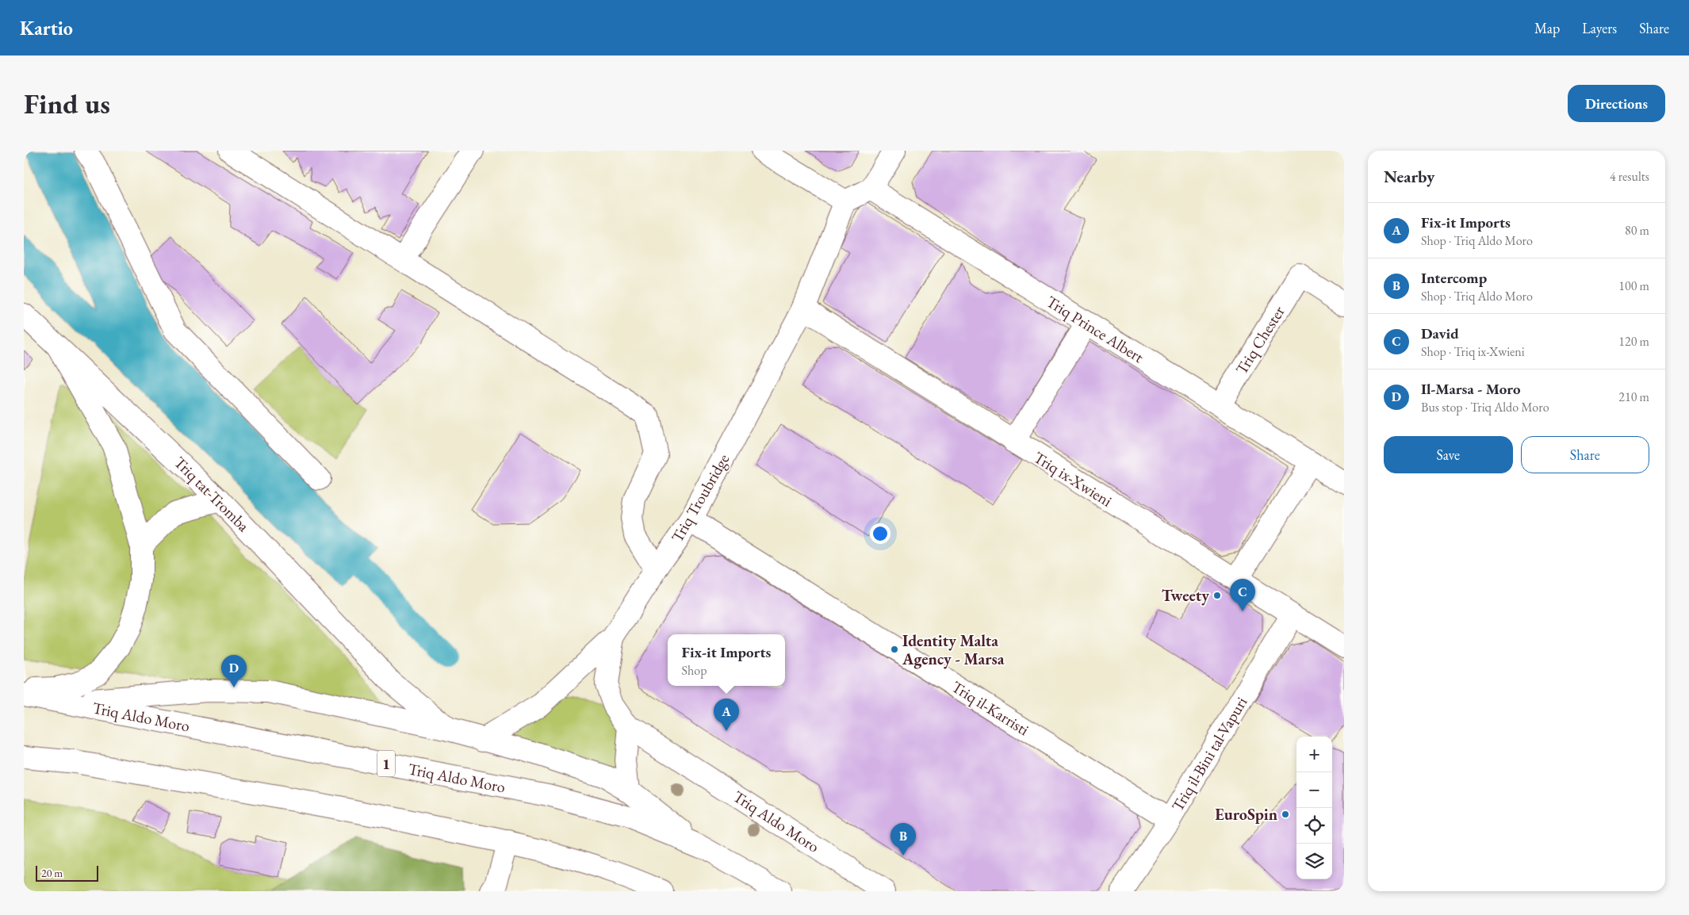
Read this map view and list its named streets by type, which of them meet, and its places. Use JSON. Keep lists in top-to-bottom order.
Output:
{
  "streets": {
    "main road": [
      "Triq Prince Albert",
      "Triq Chester",
      "Triq ix-Xwieni",
      "Triq tat-Tromba",
      "Triq Troubridge",
      "Triq il-Karristi",
      "Triq Aldo Moro",
      "Triq il-Bini tal-Vapuri",
      "1"
    ]
  },
  "crossings": [
    ["Triq Prince Albert", "Triq Chester"],
    ["Triq ix-Xwieni", "Triq Troubridge"],
    ["Triq ix-Xwieni", "Triq il-Bini tal-Vapuri"],
    ["Triq Troubridge", "Triq il-Karristi"],
    ["Triq Troubridge", "Triq Aldo Moro"],
    ["Triq il-Karristi", "Triq il-Bini tal-Vapuri"]
  ],
  "places": ["Tweety", "Identity Malta Agency - Marsa", "EuroSpin"],
  "scale_bar": "20 m",
  "page": {
    "header": "Kartio",
    "nav": ["Map", "Layers", "Share"],
    "buttons": [
      "Directions",
      ["Save", "Share"]
    ],
    "title": "Find us",
    "heading": ["Nearby", "4 results"],
    "list": [
      {
        "mark": "A",
        "name": "Fix-it Imports",
        "note": "Shop · Triq Aldo Moro",
        "value": "80 m"
      },
      {
        "mark": "B",
        "name": "Intercomp",
        "note": "Shop · Triq Aldo Moro",
        "value": "100 m"
      },
      {
        "mark": "C",
        "name": "David",
        "note": "Shop · Triq ix-Xwieni",
        "value": "120 m"
      },
      {
        "mark": "D",
        "name": "Il-Marsa - Moro",
        "note": "Bus stop · Triq Aldo Moro",
        "value": "210 m"
      }
    ],
    "pins": [
      "C",
      "D",
      "A",
      "B"
    ],
    "popup": ["Fix-it Imports", "Shop"],
    "map_buttons": ["+", "−"],
    "scale": "20 m"
  }
}
